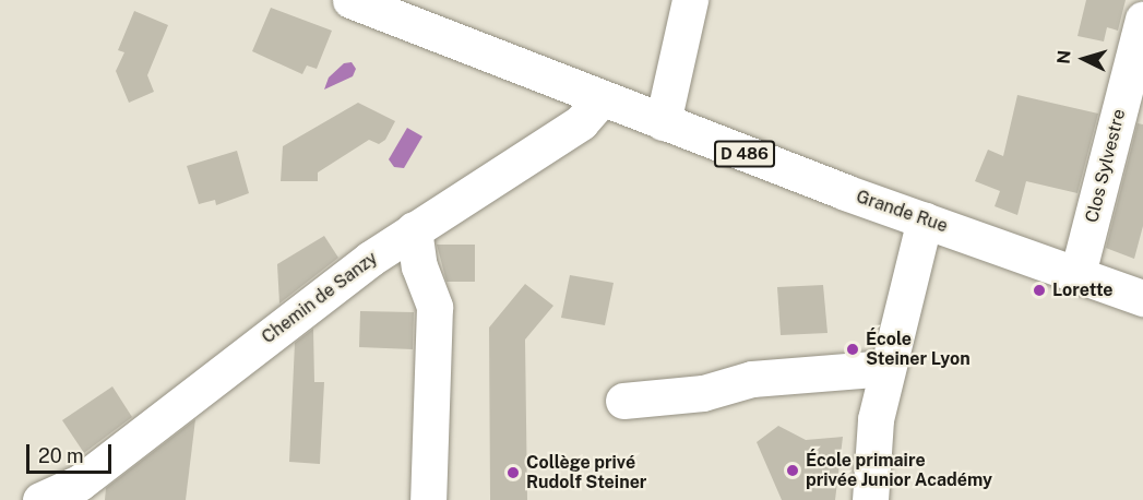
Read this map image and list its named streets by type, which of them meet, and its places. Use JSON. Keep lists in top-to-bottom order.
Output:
{
  "streets": {
    "street": [
      "D 486",
      "Clos Sylvestre",
      "Grande Rue",
      "Chemin de Sanzy"
    ]
  },
  "crossings": [
    ["Clos Sylvestre", "Grande Rue"],
    ["Grande Rue", "Chemin de Sanzy"]
  ],
  "places": [
    "Lorette",
    "École Steiner Lyon",
    "École primaire privée Junior Académy",
    "Collège privé Rudolf Steiner"
  ],
  "scale_bar": "20 m",
  "north": "left"
}
